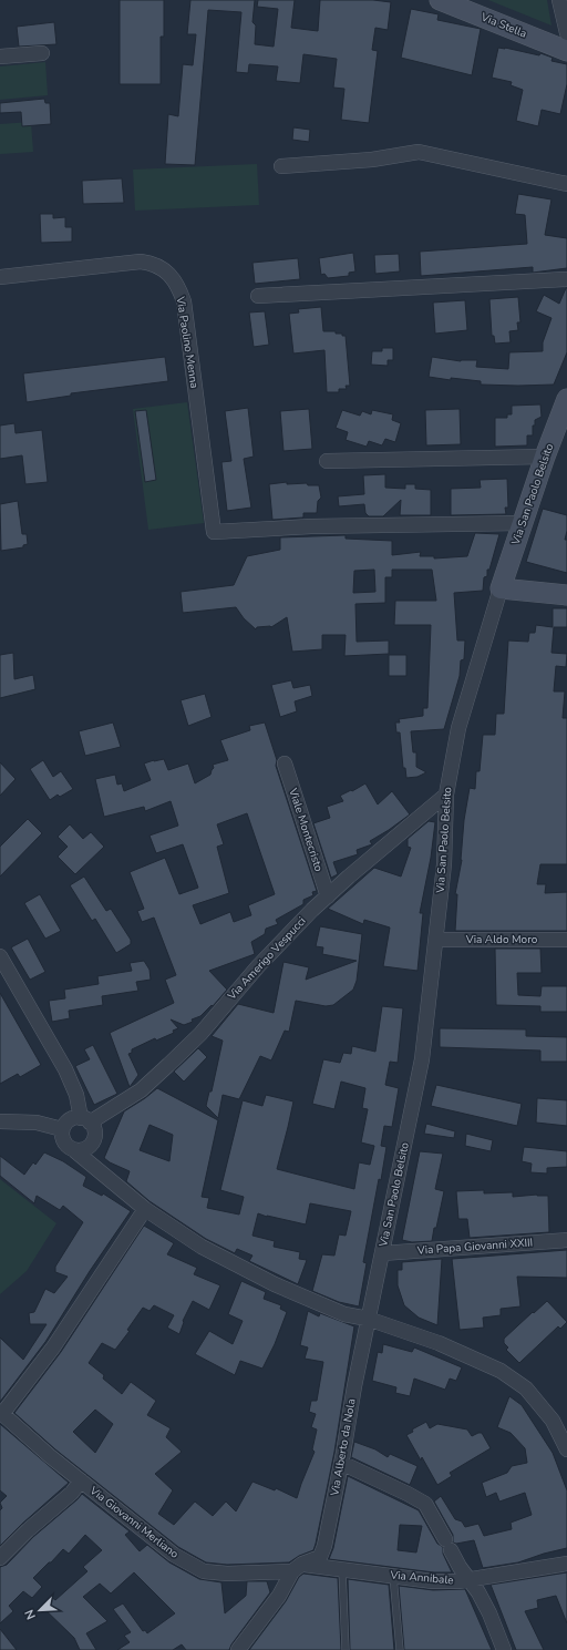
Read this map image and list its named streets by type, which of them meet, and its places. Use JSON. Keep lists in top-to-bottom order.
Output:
{
  "streets": {
    "main road": ["Via Stella", "Via San Paolo Belsito"],
    "street": [
      "Via Paolino Menna",
      "Viale Montecristo",
      "Via Aldo Moro",
      "Via Amerigo Vespucci",
      "Via Papa Giovanni XXIII",
      "Via Alberto da Nola",
      "Via Giovanni Merliano",
      "Via Annibale"
    ]
  },
  "crossings": [
    ["Via Paolino Menna", "Via San Paolo Belsito"],
    ["Via San Paolo Belsito", "Via Aldo Moro"],
    ["Via San Paolo Belsito", "Via Amerigo Vespucci"],
    ["Via San Paolo Belsito", "Via Papa Giovanni XXIII"],
    ["Via San Paolo Belsito", "Via Alberto da Nola"],
    ["Viale Montecristo", "Via Amerigo Vespucci"],
    ["Via Alberto da Nola", "Via Giovanni Merliano"],
    ["Via Alberto da Nola", "Via Annibale"],
    ["Via Giovanni Merliano", "Via Annibale"]
  ],
  "north": "bottom left"
}
